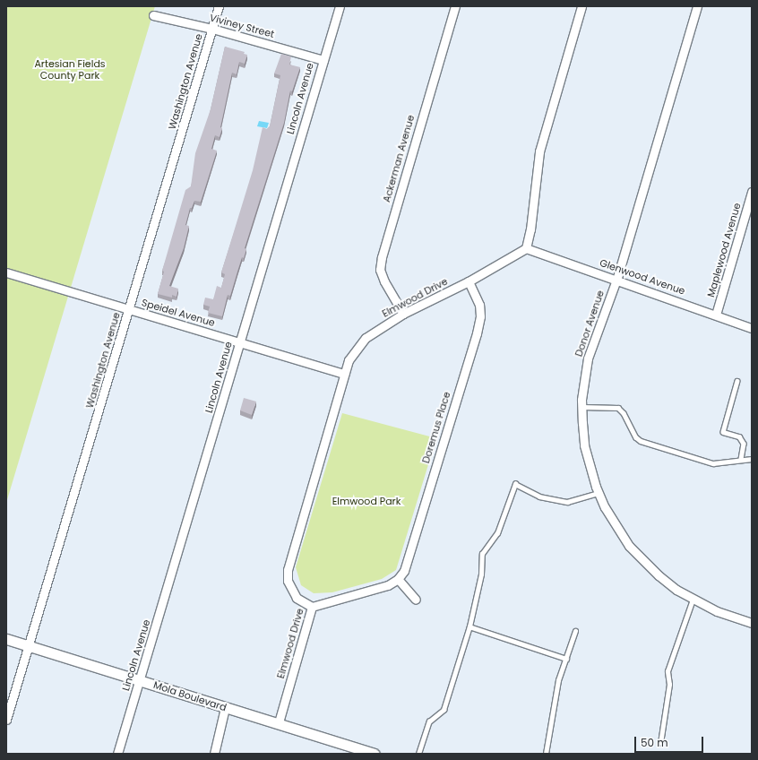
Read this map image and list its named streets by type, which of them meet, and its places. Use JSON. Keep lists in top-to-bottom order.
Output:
{
  "streets": {
    "street": [
      "Viviney Street",
      "Washington Avenue",
      "Lincoln Avenue",
      "Ackerman Avenue",
      "Maplewood Avenue",
      "Glenwood Avenue",
      "Elmwood Drive",
      "Speidel Avenue",
      "Donor Avenue",
      "Doremus Place",
      "Mola Boulevard"
    ]
  },
  "crossings": [
    ["Viviney Street", "Washington Avenue"],
    ["Viviney Street", "Lincoln Avenue"],
    ["Washington Avenue", "Speidel Avenue"],
    ["Washington Avenue", "Mola Boulevard"],
    ["Lincoln Avenue", "Speidel Avenue"],
    ["Lincoln Avenue", "Mola Boulevard"],
    ["Ackerman Avenue", "Elmwood Drive"],
    ["Maplewood Avenue", "Glenwood Avenue"],
    ["Glenwood Avenue", "Elmwood Drive"],
    ["Glenwood Avenue", "Donor Avenue"],
    ["Elmwood Drive", "Speidel Avenue"],
    ["Elmwood Drive", "Doremus Place"],
    ["Elmwood Drive", "Mola Boulevard"]
  ],
  "parks": ["Artesian Fields County Park", "Elmwood Park"],
  "scale_bar": "50 m"
}
